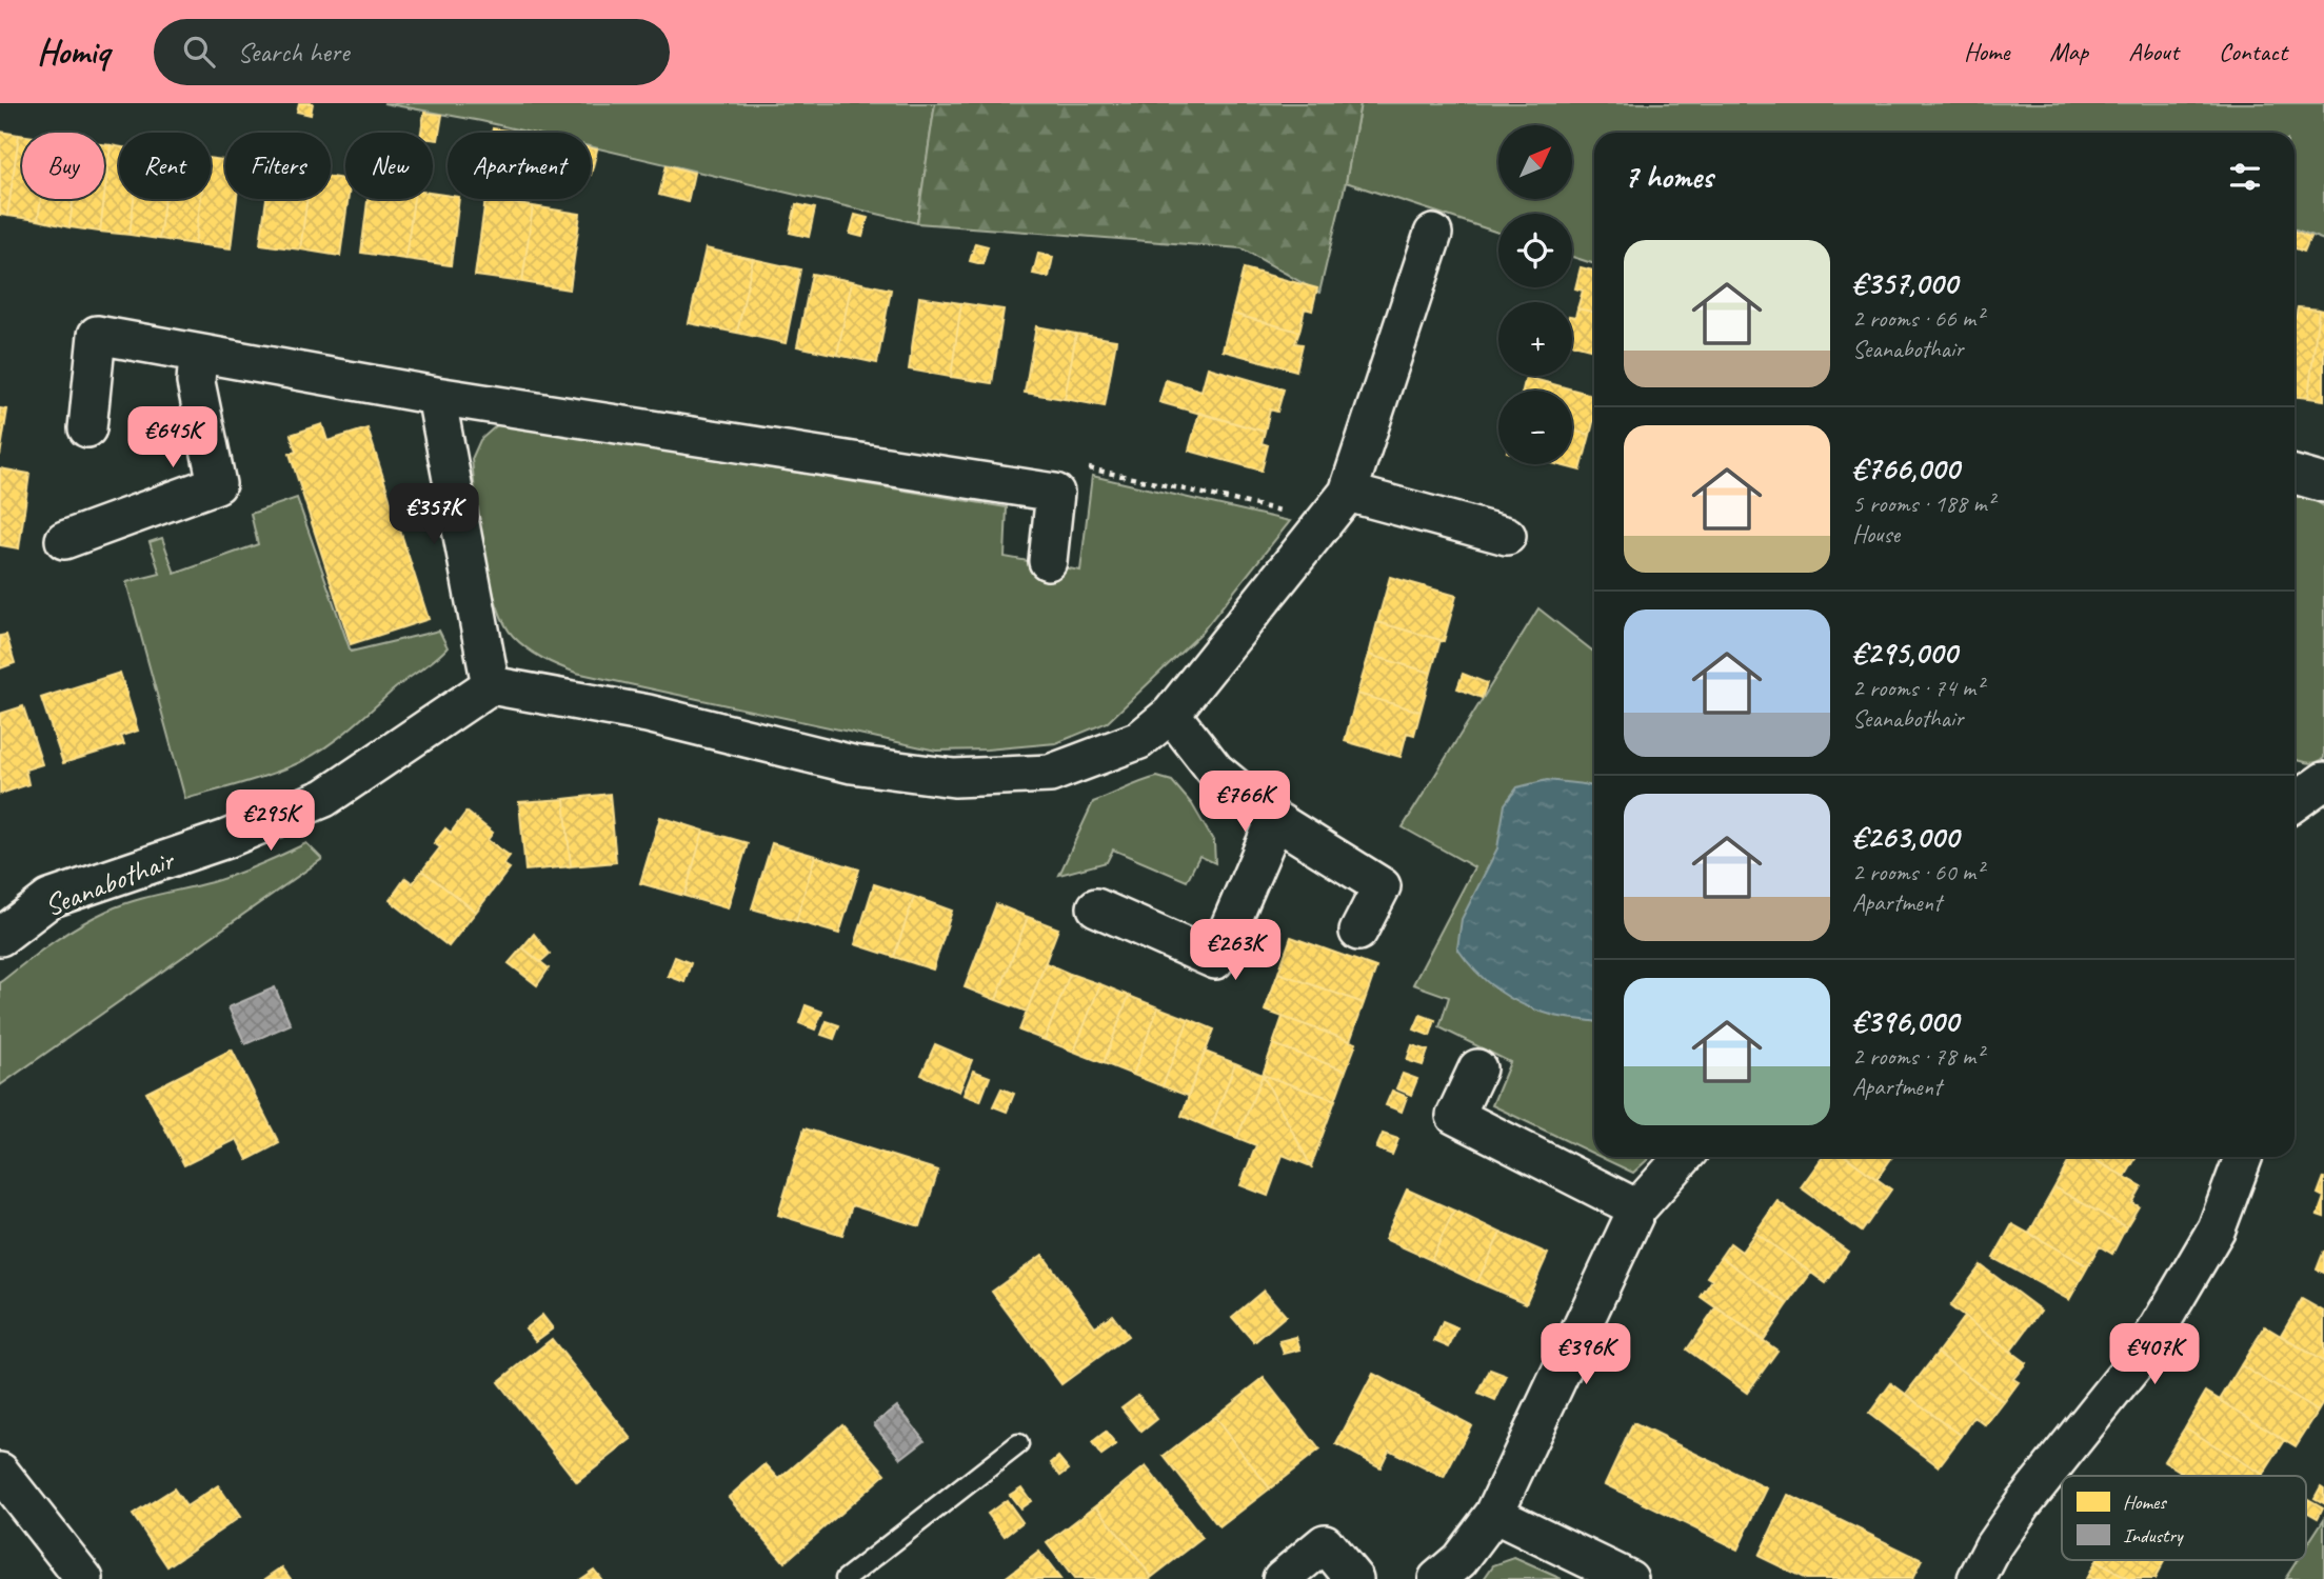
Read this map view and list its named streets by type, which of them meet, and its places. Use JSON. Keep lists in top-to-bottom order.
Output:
{
  "streets": {
    "street": ["Seanabothair"]
  },
  "legend": ["Homes", "Industry"],
  "north": "top right",
  "page": {
    "header": "Homiq",
    "search": "Search here",
    "nav": [
      "Home",
      "Map",
      "About",
      "Contact"
    ],
    "map_buttons": ["+", "−"],
    "chip": [
      "Buy",
      "Rent",
      "Filters",
      "New",
      "Apartment"
    ],
    "heading": "7 homes",
    "list": [
      {
        "name": "€357,000",
        "note": "2 rooms · 66 m² · Seanabothair"
      },
      {
        "name": "€766,000",
        "note": "5 rooms · 188 m² · House"
      },
      {
        "name": "€295,000",
        "note": "2 rooms · 74 m² · Seanabothair"
      },
      {
        "name": "€263,000",
        "note": "2 rooms · 60 m² · Apartment"
      },
      {
        "name": "€396,000",
        "note": "2 rooms · 78 m² · Apartment"
      }
    ],
    "price": [
      "€645K",
      "€357K",
      "€766K",
      "€295K",
      "€263K",
      "€396K",
      "€407K"
    ]
  }
}
